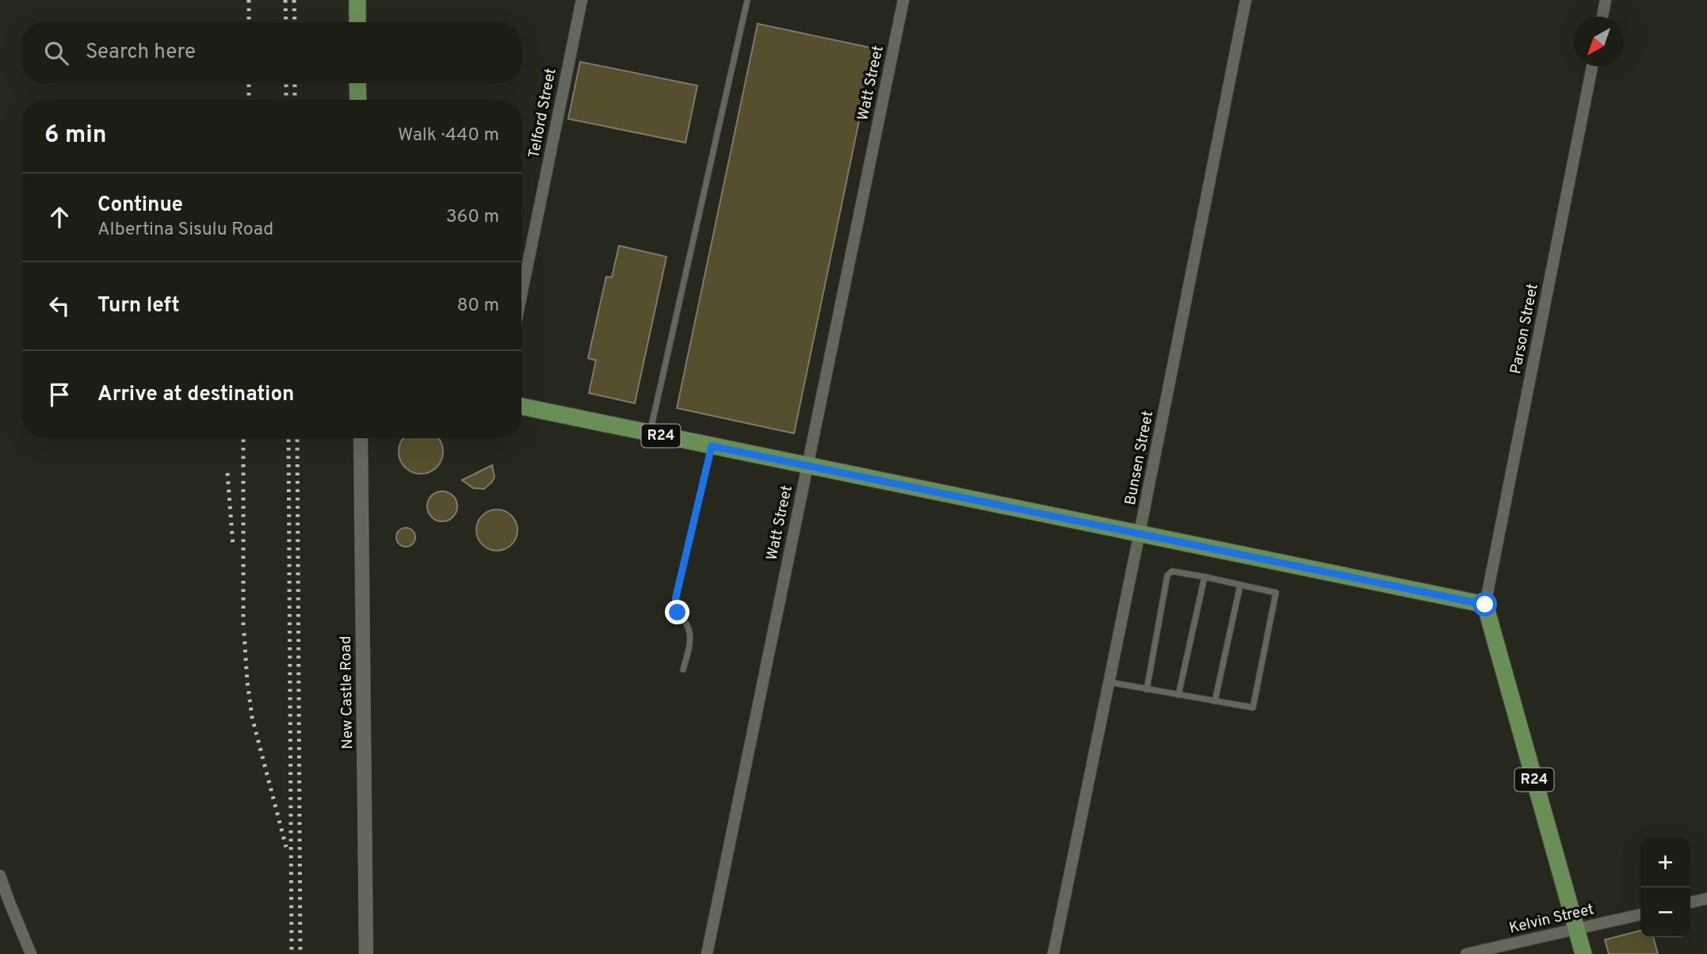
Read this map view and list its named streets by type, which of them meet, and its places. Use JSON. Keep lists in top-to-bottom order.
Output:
{
  "streets": {
    "main road": ["R24"],
    "street": [
      "Watt Street",
      "Telford Street",
      "Parson Street",
      "Bunsen Street",
      "New Castle Road",
      "Kelvin Street"
    ]
  },
  "crossings": [
    ["Watt Street", "R24"],
    ["Parson Street", "R24"],
    ["R24", "Bunsen Street"],
    ["R24", "Kelvin Street"]
  ],
  "north": "bottom left",
  "page": {
    "search": "Search here",
    "heading": ["6 min", "Walk · 440 m"],
    "list": [
      ["Continue", "Albertina Sisulu Road", "360 m"],
      ["Turn left", "80 m"],
      "Arrive at destination"
    ],
    "map_buttons": ["+", "−"]
  }
}
